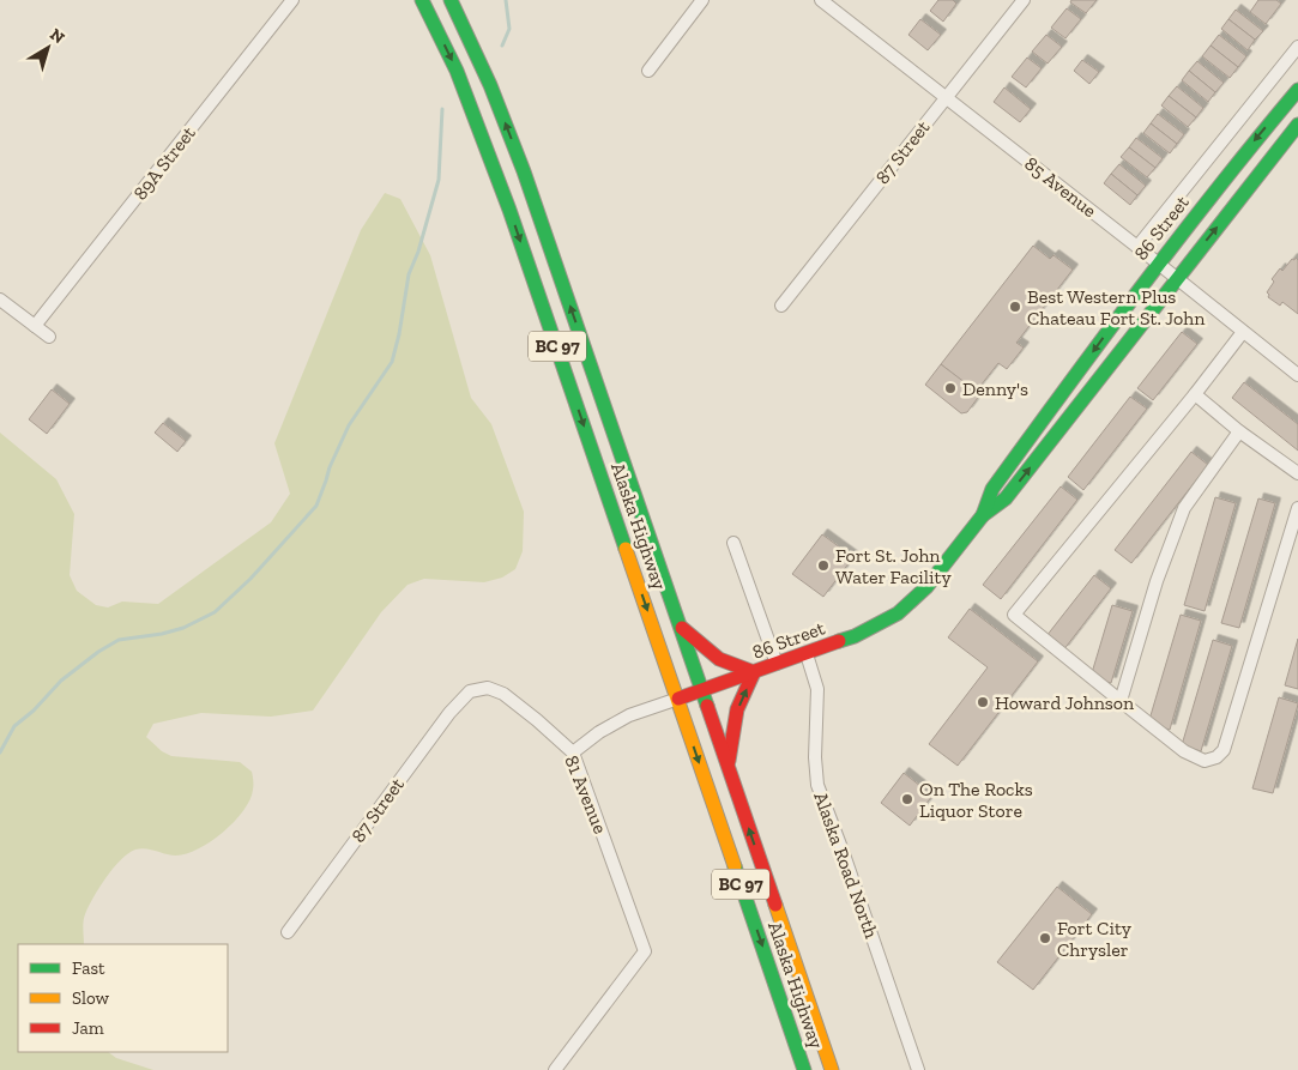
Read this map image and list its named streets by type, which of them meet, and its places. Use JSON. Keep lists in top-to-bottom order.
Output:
{
  "streets": {
    "main road": ["86 Street", "BC 97", "Alaska Highway"],
    "street": [
      "87 Street",
      "89A Street",
      "85 Avenue",
      "81 Avenue",
      "Alaska Road North"
    ]
  },
  "crossings": [
    ["87 Street", "85 Avenue"],
    ["87 Street", "81 Avenue"],
    ["85 Avenue", "86 Street"],
    ["86 Street", "Alaska Highway"],
    ["86 Street", "81 Avenue"],
    ["86 Street", "Alaska Road North"]
  ],
  "places": [
    "Best Western Plus Chateau Fort St. John",
    "Denny's",
    "Fort St. John Water Facility",
    "Howard Johnson",
    "On The Rocks Liquor Store",
    "Fort City Chrysler"
  ],
  "legend": ["Fast", "Slow", "Jam"],
  "north": "top right"
}
